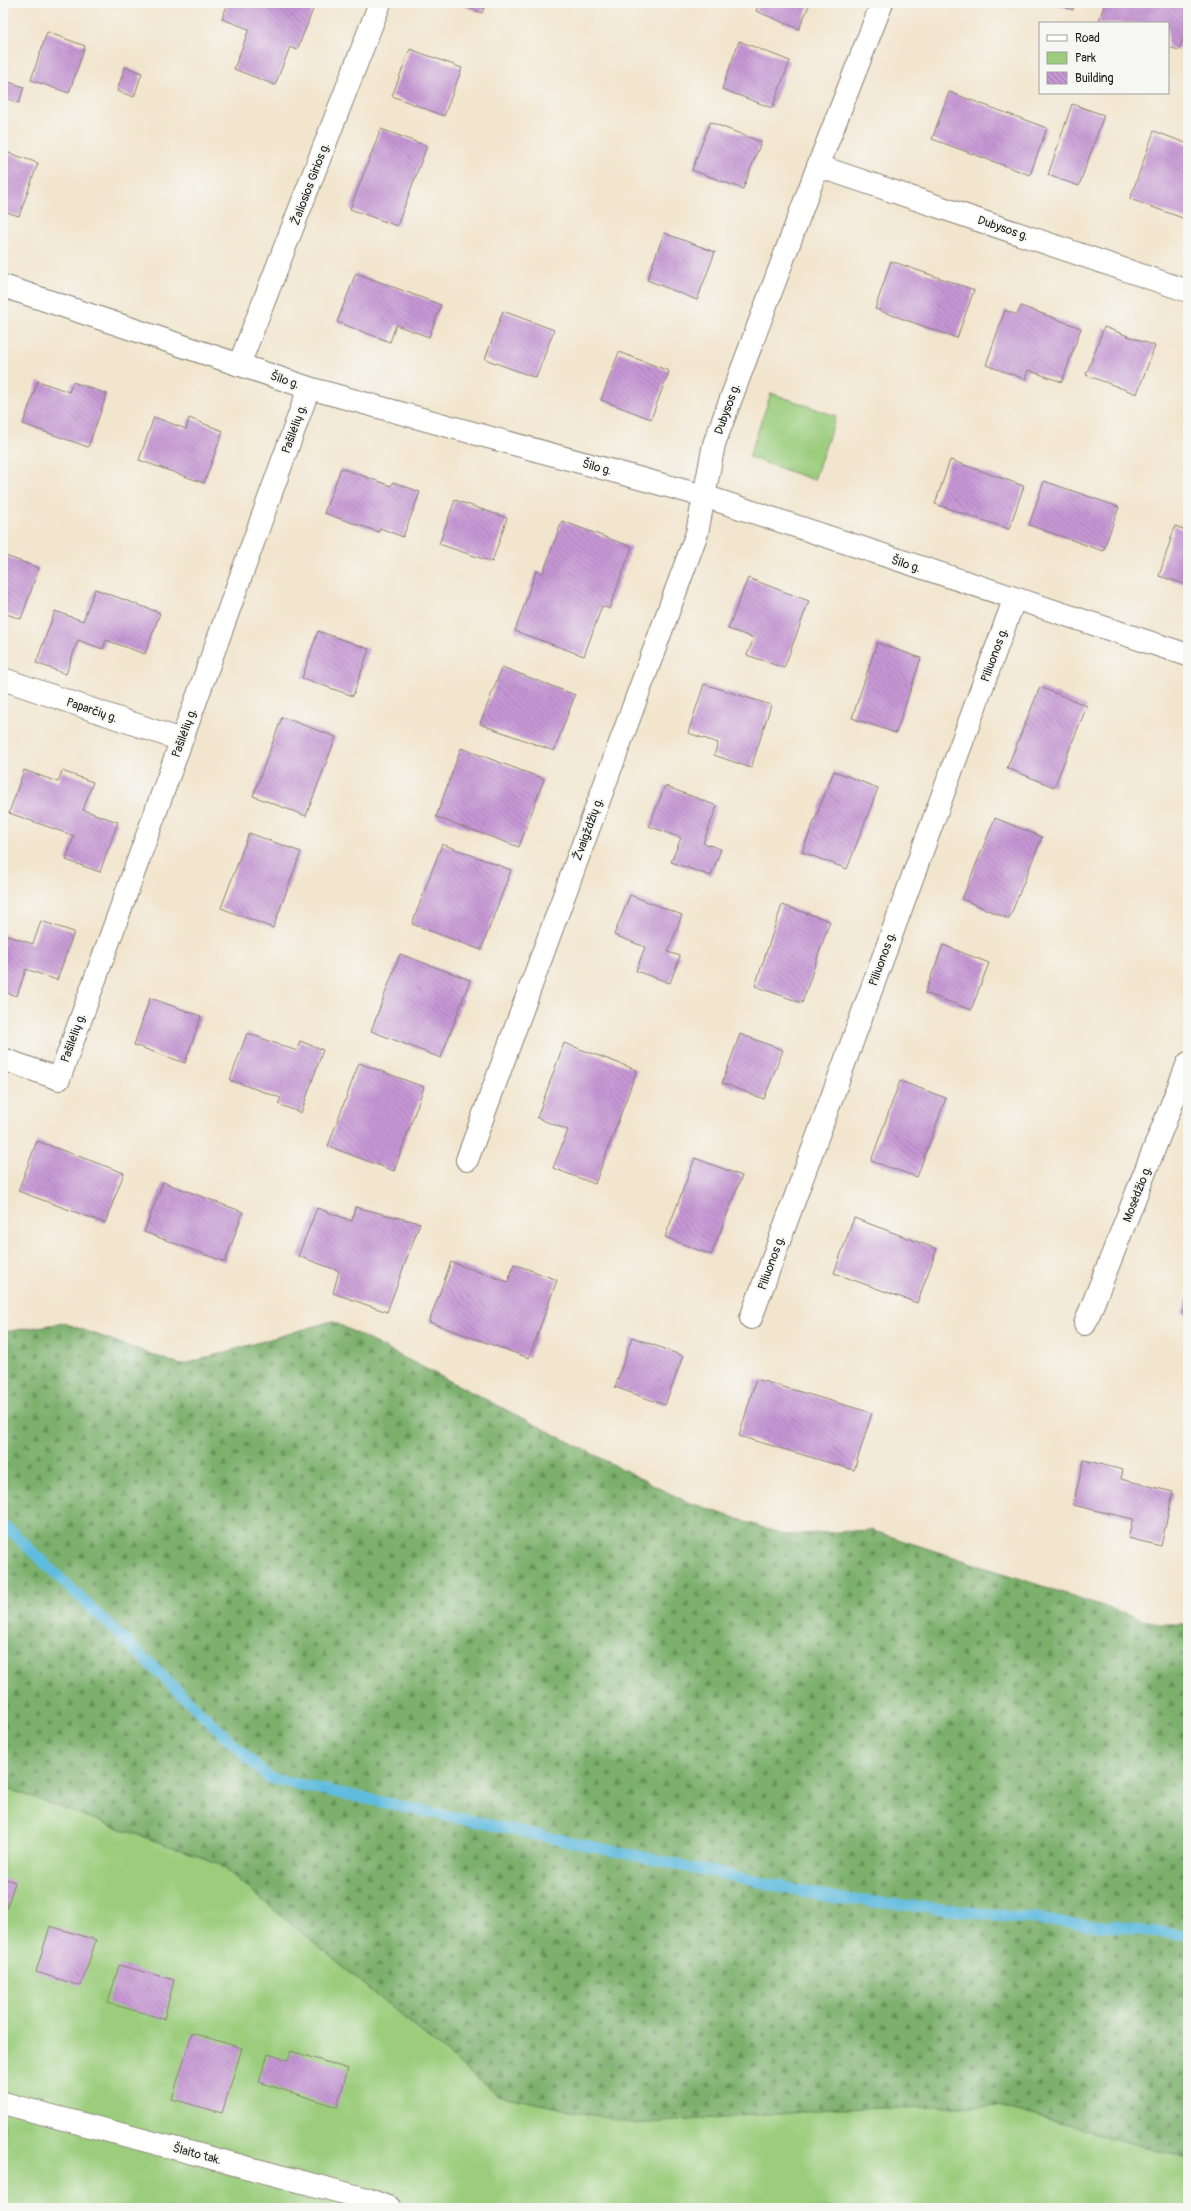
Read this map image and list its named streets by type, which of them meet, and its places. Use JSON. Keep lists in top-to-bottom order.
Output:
{
  "streets": {
    "street": [
      "Žaliosios Girios g.",
      "Dubysos g.",
      "Šilo g.",
      "Pašilėlių g.",
      "Piliuonos g.",
      "Paparčių g.",
      "Žvaigždžių g.",
      "Mosėdžio g.",
      "Šlaito tak."
    ]
  },
  "crossings": [
    ["Žaliosios Girios g.", "Šilo g."],
    ["Dubysos g.", "Šilo g."],
    ["Dubysos g.", "Žvaigždžių g."],
    ["Šilo g.", "Pašilėlių g."],
    ["Šilo g.", "Piliuonos g."],
    ["Šilo g.", "Žvaigždžių g."],
    ["Pašilėlių g.", "Paparčių g."]
  ],
  "legend": ["Road", "Park", "Building"]
}
